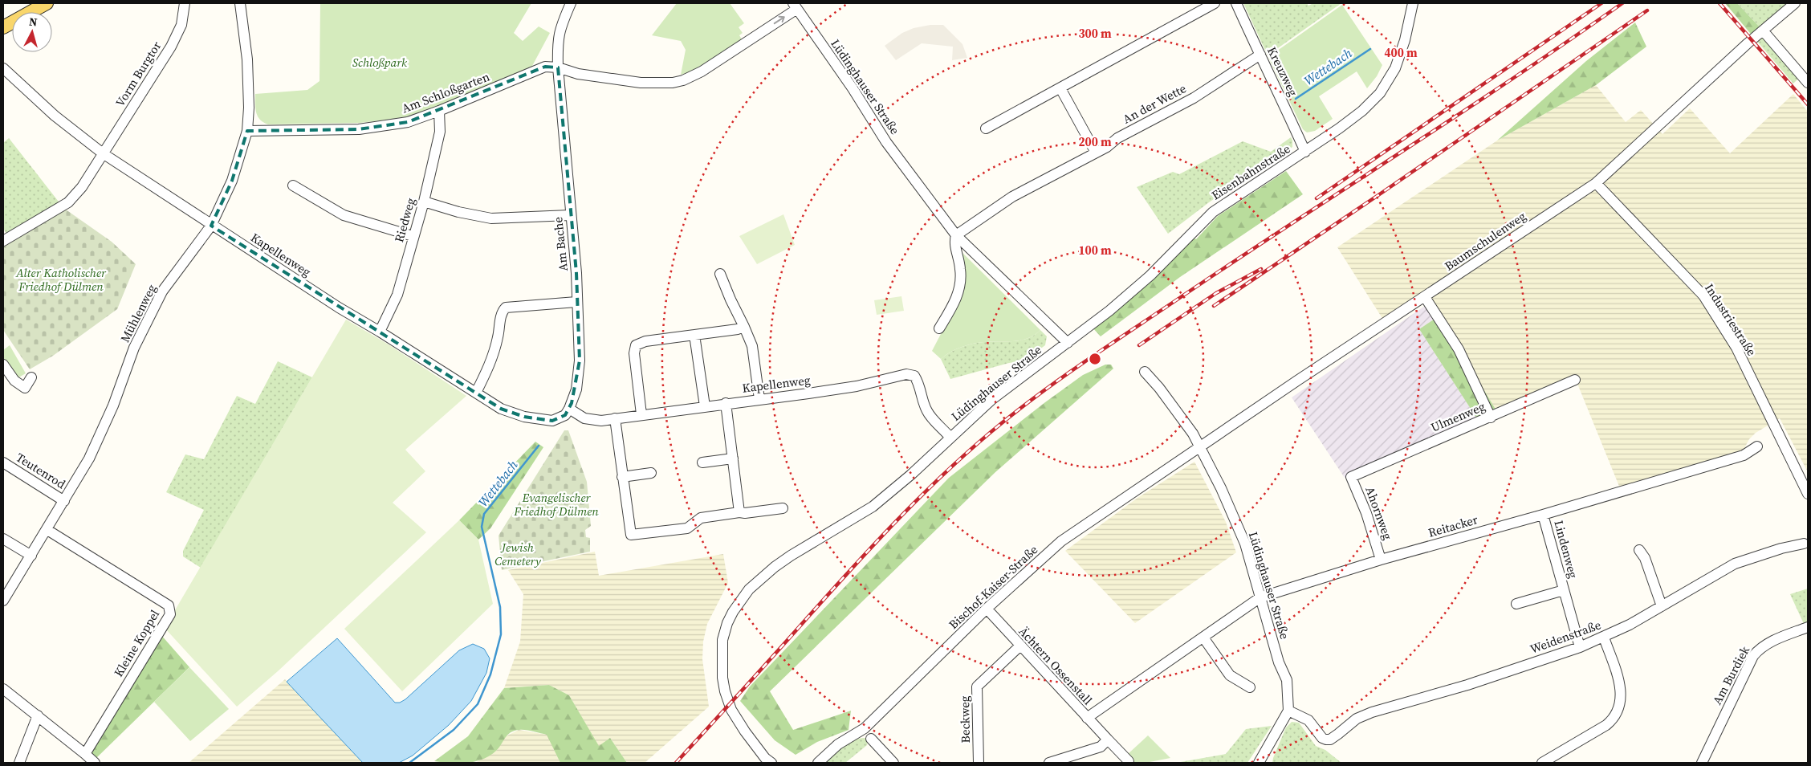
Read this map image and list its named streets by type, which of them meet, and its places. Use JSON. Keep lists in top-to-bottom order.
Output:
{
  "streets": {
    "street": [
      "Kreuzweg",
      "Vorm Burgtor",
      "Lüdinghauser Straße",
      "Am Schloßgarten",
      "An der Wette",
      "Eisenbahnstraße",
      "Riedweg",
      "Baumschulenweg",
      "Am Bache",
      "Kapellenweg",
      "Mühlenweg",
      "Industriestraße",
      "Ulmenweg",
      "Teutenrod",
      "Ahornweg",
      "Reitacker",
      "Lindenweg",
      "Bischof-Kaiser-Straße",
      "Weidenstraße",
      "Kleine Koppel",
      "Ächtern Ossenstall",
      "Am Burdiek",
      "Beckweg"
    ]
  },
  "crossings": [
    ["Kreuzweg", "An der Wette"],
    ["Kreuzweg", "Eisenbahnstraße"],
    ["Vorm Burgtor", "Kapellenweg"],
    ["Lüdinghauser Straße", "An der Wette"],
    ["Lüdinghauser Straße", "Eisenbahnstraße"],
    ["Lüdinghauser Straße", "Baumschulenweg"],
    ["Lüdinghauser Straße", "Kapellenweg"],
    ["Lüdinghauser Straße", "Reitacker"],
    ["Lüdinghauser Straße", "Bischof-Kaiser-Straße"],
    ["Lüdinghauser Straße", "Weidenstraße"],
    ["Am Schloßgarten", "Riedweg"],
    ["Am Schloßgarten", "Am Bache"],
    ["Am Schloßgarten", "Mühlenweg"],
    ["Riedweg", "Kapellenweg"],
    ["Baumschulenweg", "Industriestraße"],
    ["Baumschulenweg", "Bischof-Kaiser-Straße"],
    ["Am Bache", "Kapellenweg"],
    ["Kapellenweg", "Mühlenweg"],
    ["Mühlenweg", "Teutenrod"],
    ["Mühlenweg", "Kleine Koppel"],
    ["Ulmenweg", "Ahornweg"],
    ["Ahornweg", "Reitacker"],
    ["Reitacker", "Lindenweg"],
    ["Reitacker", "Ächtern Ossenstall"],
    ["Lindenweg", "Weidenstraße"],
    ["Bischof-Kaiser-Straße", "Ächtern Ossenstall"],
    ["Ächtern Ossenstall", "Beckweg"]
  ],
  "water": ["Wettebach"],
  "parks": [
    "Schloßpark",
    "Alter Katholischer Friedhof Dülmen",
    "Evangelischer Friedhof Dülmen",
    "Jewish Cemetery"
  ],
  "north": "top",
  "rings": [
    "300 m",
    "400 m",
    "200 m",
    "100 m"
  ]
}
